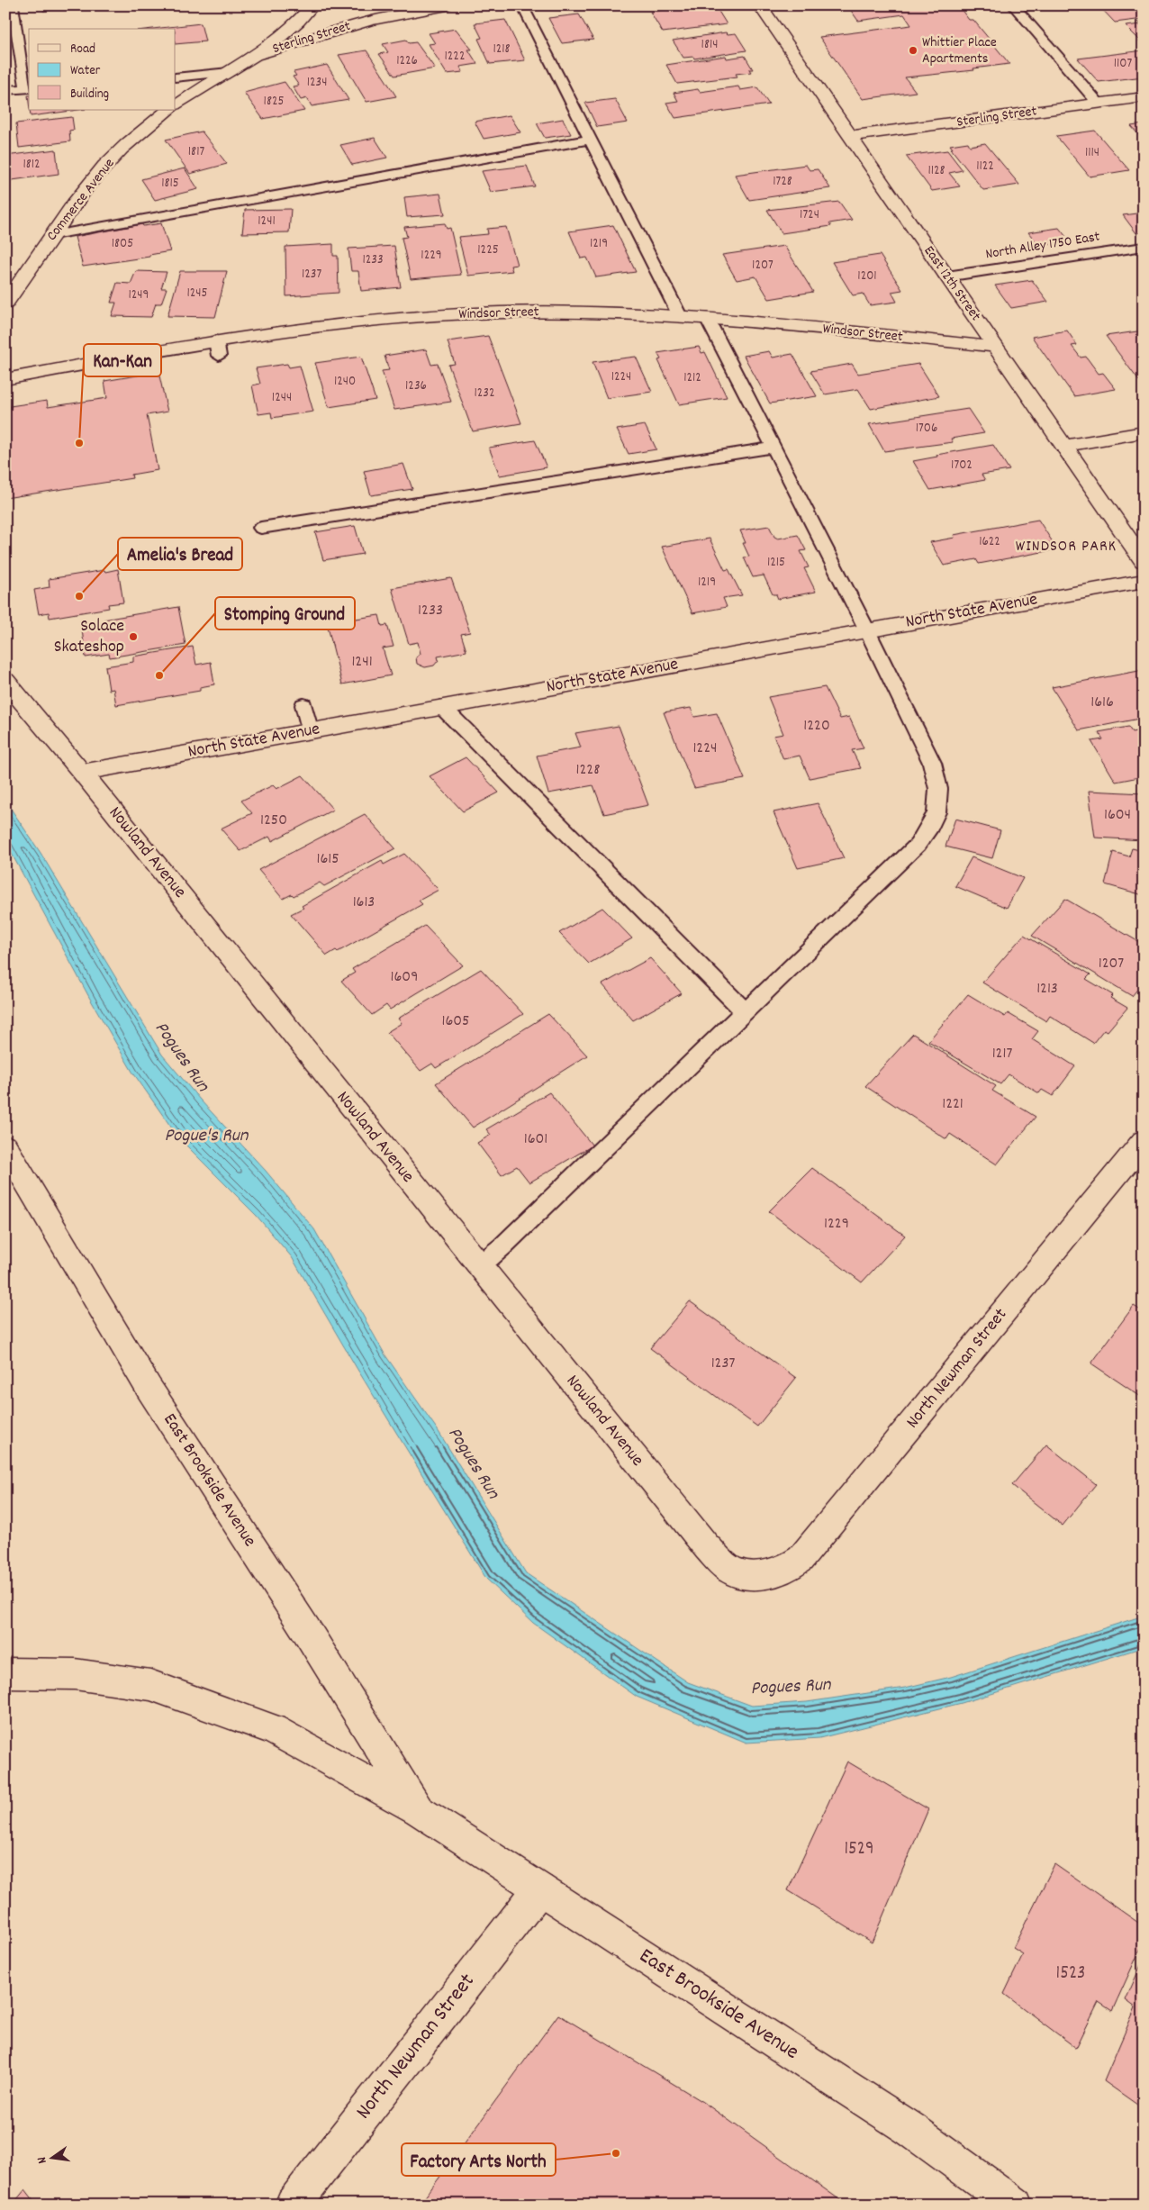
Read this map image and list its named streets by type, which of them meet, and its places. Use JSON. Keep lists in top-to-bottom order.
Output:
{
  "streets": {
    "street": [
      "Sterling Street",
      "Commerce Avenue",
      "East 12th Street",
      "Windsor Street",
      "North State Avenue",
      "Nowland Avenue",
      "North Newman Street",
      "East Brookside Avenue"
    ],
    "lane": ["North Alley 1750 East"]
  },
  "crossings": [
    ["Sterling Street", "East 12th Street"],
    ["North Alley 1750 East", "East 12th Street"],
    ["East 12th Street", "Windsor Street"],
    ["North State Avenue", "Nowland Avenue"],
    ["Nowland Avenue", "North Newman Street"],
    ["North Newman Street", "East Brookside Avenue"]
  ],
  "districts": ["WINDSOR PARK"],
  "water": ["Pogues Run", "Pogue's Run"],
  "places": [
    "Whittier Place Apartments",
    "Kan-Kan",
    "Amelia's Bread",
    "Solace Skateshop",
    "Stomping Ground",
    "Factory Arts North"
  ],
  "house_numbers": [
    "1814",
    "1218",
    "1222",
    "1226",
    "1107",
    "1234",
    "1825",
    "1817",
    "1114",
    "1812",
    "1122",
    "1128",
    "1728",
    "1815",
    "1724",
    "1241",
    "1805",
    "1219",
    "1225",
    "1229",
    "1233",
    "1207",
    "1237",
    "1201",
    "1245",
    "1249",
    "1224",
    "1212",
    "1240",
    "1236",
    "1232",
    "1244",
    "1706",
    "1702",
    "1622",
    "1215",
    "1219",
    "1233",
    "1241",
    "1616",
    "1220",
    "1224",
    "1228",
    "1604",
    "1250",
    "1615",
    "1613",
    "1207",
    "1609",
    "1213",
    "1605",
    "1217",
    "1221",
    "1601",
    "1229",
    "1237",
    "1529",
    "1523"
  ],
  "legend": ["Road", "Water", "Building"],
  "north": "left"
}
